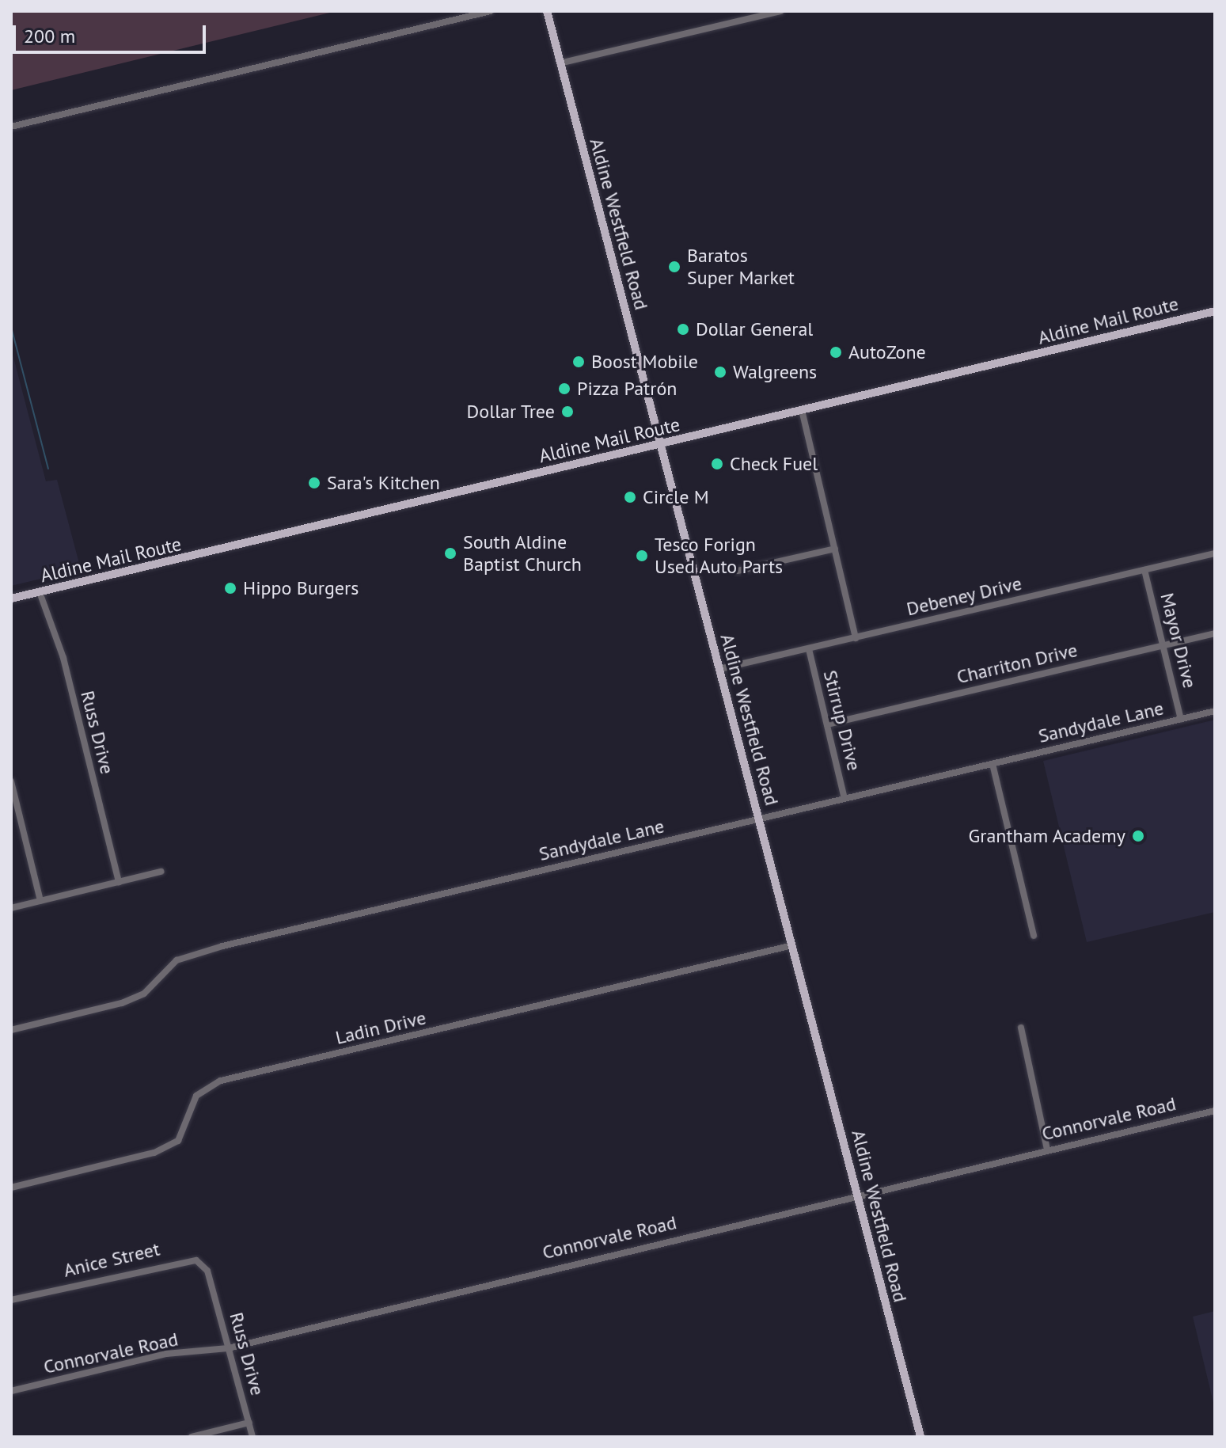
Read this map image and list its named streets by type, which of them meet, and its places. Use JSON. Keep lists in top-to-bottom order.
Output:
{
  "streets": {
    "main road": ["Aldine Westfield Road", "Aldine Mail Route"],
    "street": [
      "Debeney Drive",
      "Mayor Drive",
      "Charriton Drive",
      "Stirrup Drive",
      "Sandydale Lane",
      "Russ Drive",
      "Ladin Drive",
      "Connorvale Road",
      "Anice Street"
    ]
  },
  "crossings": [
    ["Aldine Westfield Road", "Aldine Mail Route"],
    ["Aldine Westfield Road", "Debeney Drive"],
    ["Aldine Westfield Road", "Sandydale Lane"],
    ["Aldine Westfield Road", "Ladin Drive"],
    ["Aldine Westfield Road", "Connorvale Road"],
    ["Aldine Mail Route", "Russ Drive"],
    ["Debeney Drive", "Mayor Drive"],
    ["Debeney Drive", "Stirrup Drive"],
    ["Mayor Drive", "Charriton Drive"],
    ["Mayor Drive", "Sandydale Lane"],
    ["Charriton Drive", "Stirrup Drive"],
    ["Stirrup Drive", "Sandydale Lane"],
    ["Russ Drive", "Connorvale Road"],
    ["Russ Drive", "Anice Street"]
  ],
  "places": [
    "Baratos Super Market",
    "Dollar General",
    "AutoZone",
    "Boost Mobile",
    "Walgreens",
    "Pizza Patrón",
    "Dollar Tree",
    "Check Fuel",
    "Sara's Kitchen",
    "Circle M",
    "South Aldine Baptist Church",
    "Tesco Forign Used Auto Parts",
    "Hippo Burgers",
    "Grantham Academy"
  ],
  "scale_bar": "200 m"
}
